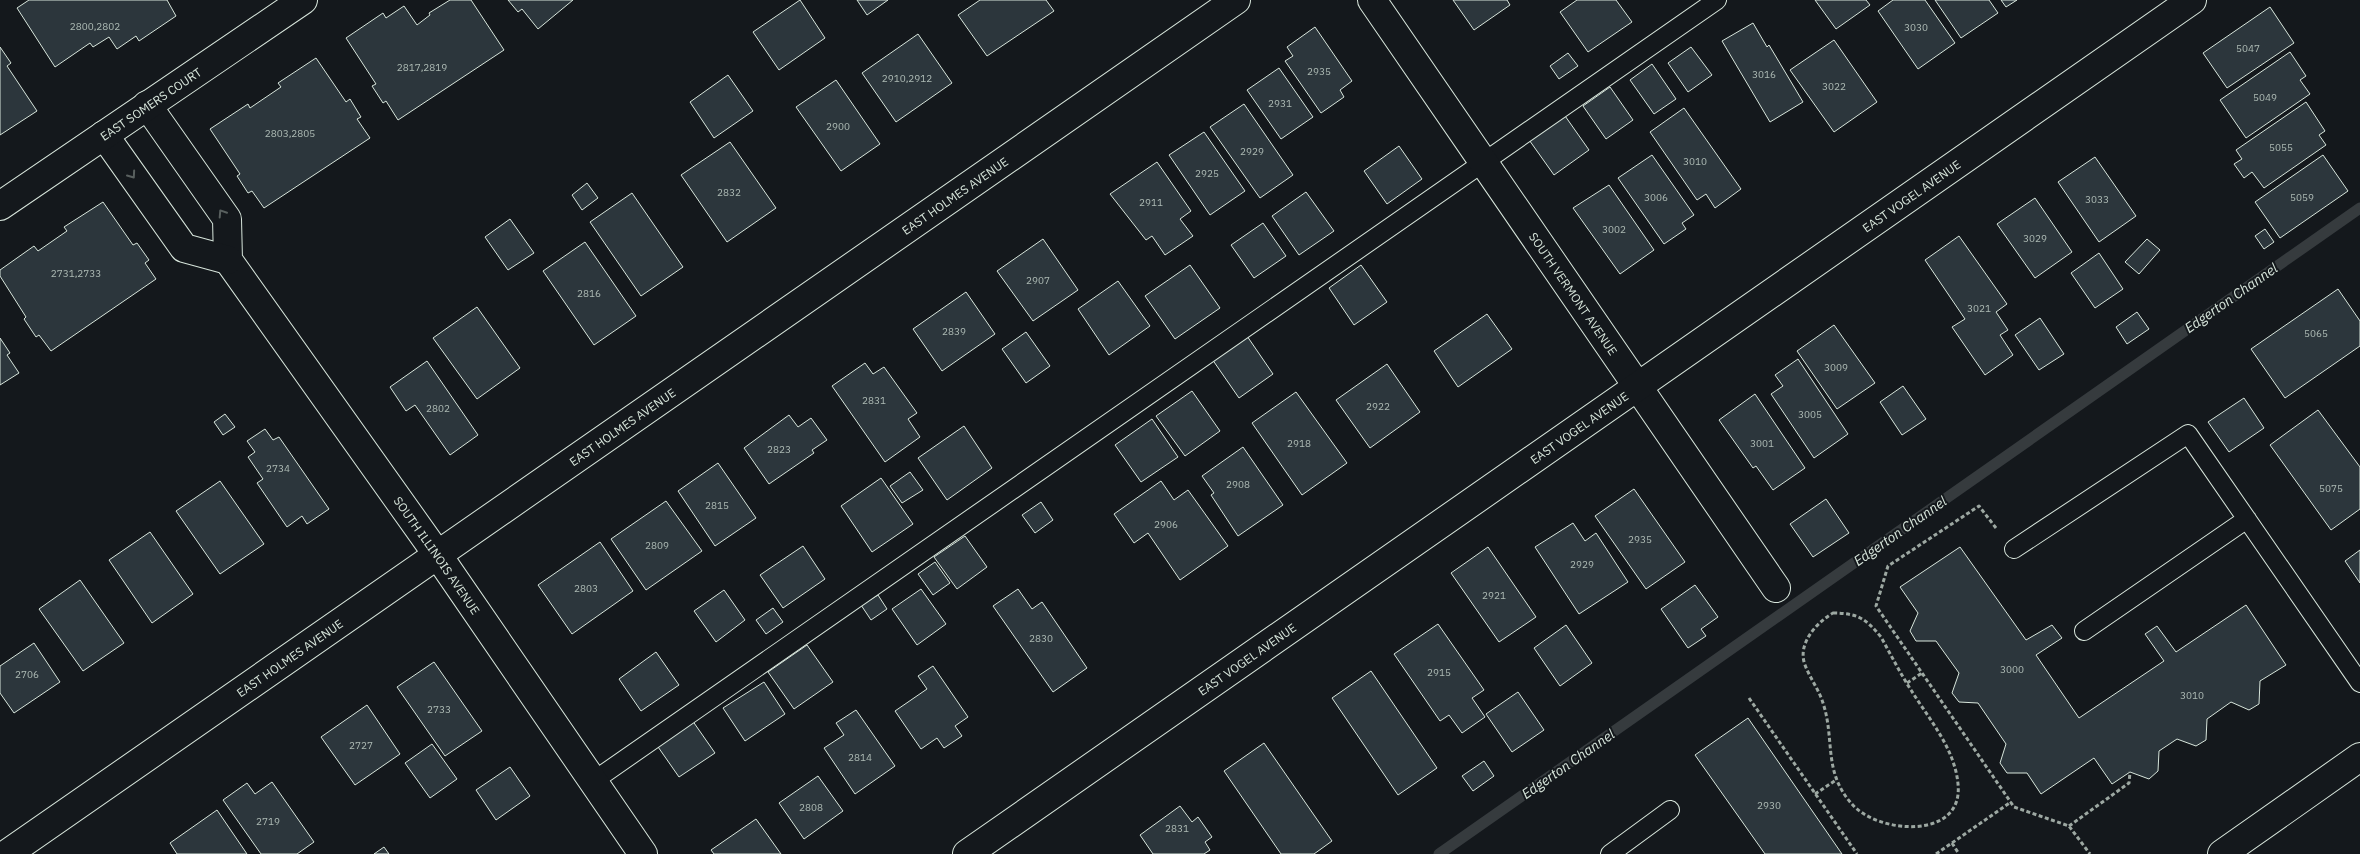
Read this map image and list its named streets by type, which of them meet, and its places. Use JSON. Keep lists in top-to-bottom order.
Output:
{
  "streets": {
    "street": [
      "EAST SOMERS COURT",
      "EAST VOGEL AVENUE",
      "EAST HOLMES AVENUE",
      "SOUTH VERMONT AVENUE",
      "SOUTH ILLINOIS AVENUE"
    ]
  },
  "crossings": [
    ["EAST VOGEL AVENUE", "SOUTH VERMONT AVENUE"],
    ["EAST HOLMES AVENUE", "SOUTH ILLINOIS AVENUE"]
  ],
  "water": ["Edgerton Channel"],
  "house_numbers": [
    "2800,2802",
    "3030",
    "5047",
    "2817,2819",
    "2935",
    "3016",
    "2910,2912",
    "3022",
    "5049",
    "2931",
    "2900",
    "2803,2805",
    "5055",
    "2929",
    "3010",
    "2925",
    "2832",
    "3006",
    "5059",
    "3033",
    "2911",
    "3002",
    "3029",
    "2731,2733",
    "2907",
    "2816",
    "3021",
    "2839",
    "5065",
    "3009",
    "2831",
    "2922",
    "2802",
    "3005",
    "2918",
    "3001",
    "2823",
    "2734",
    "2908",
    "5075",
    "2815",
    "2906",
    "2935",
    "2809",
    "2929",
    "2803",
    "2921",
    "2830",
    "3000",
    "2915",
    "2706",
    "3010",
    "2733",
    "2727",
    "2814",
    "2930",
    "2808",
    "2719",
    "2831"
  ]
}
